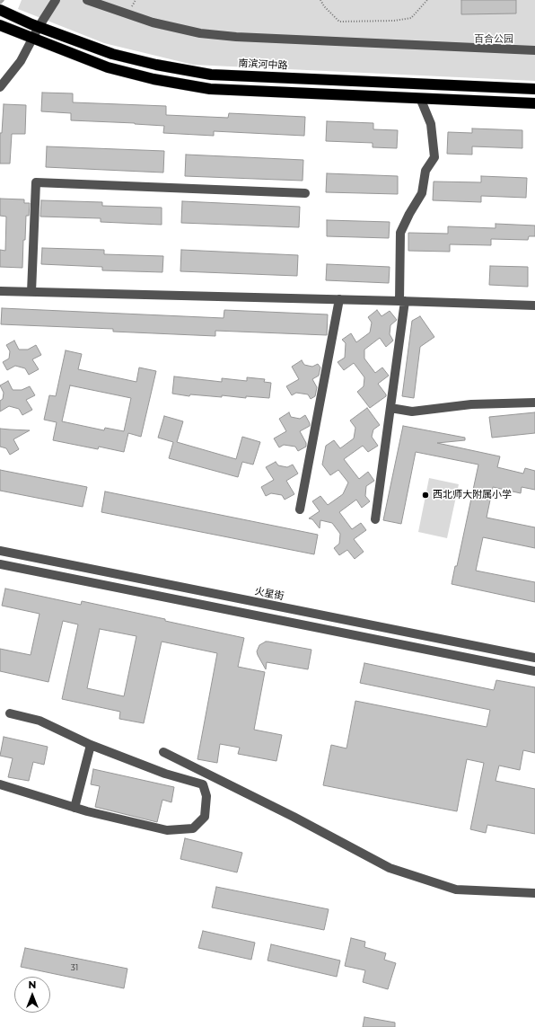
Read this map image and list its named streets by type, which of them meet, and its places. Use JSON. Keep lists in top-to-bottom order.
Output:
{
  "streets": {
    "highway": ["南滨河中路"],
    "street": ["火星街"]
  },
  "parks": ["百合公园"],
  "places": ["西北师大附属小学"],
  "house_numbers": ["31"],
  "north": "top"
}
